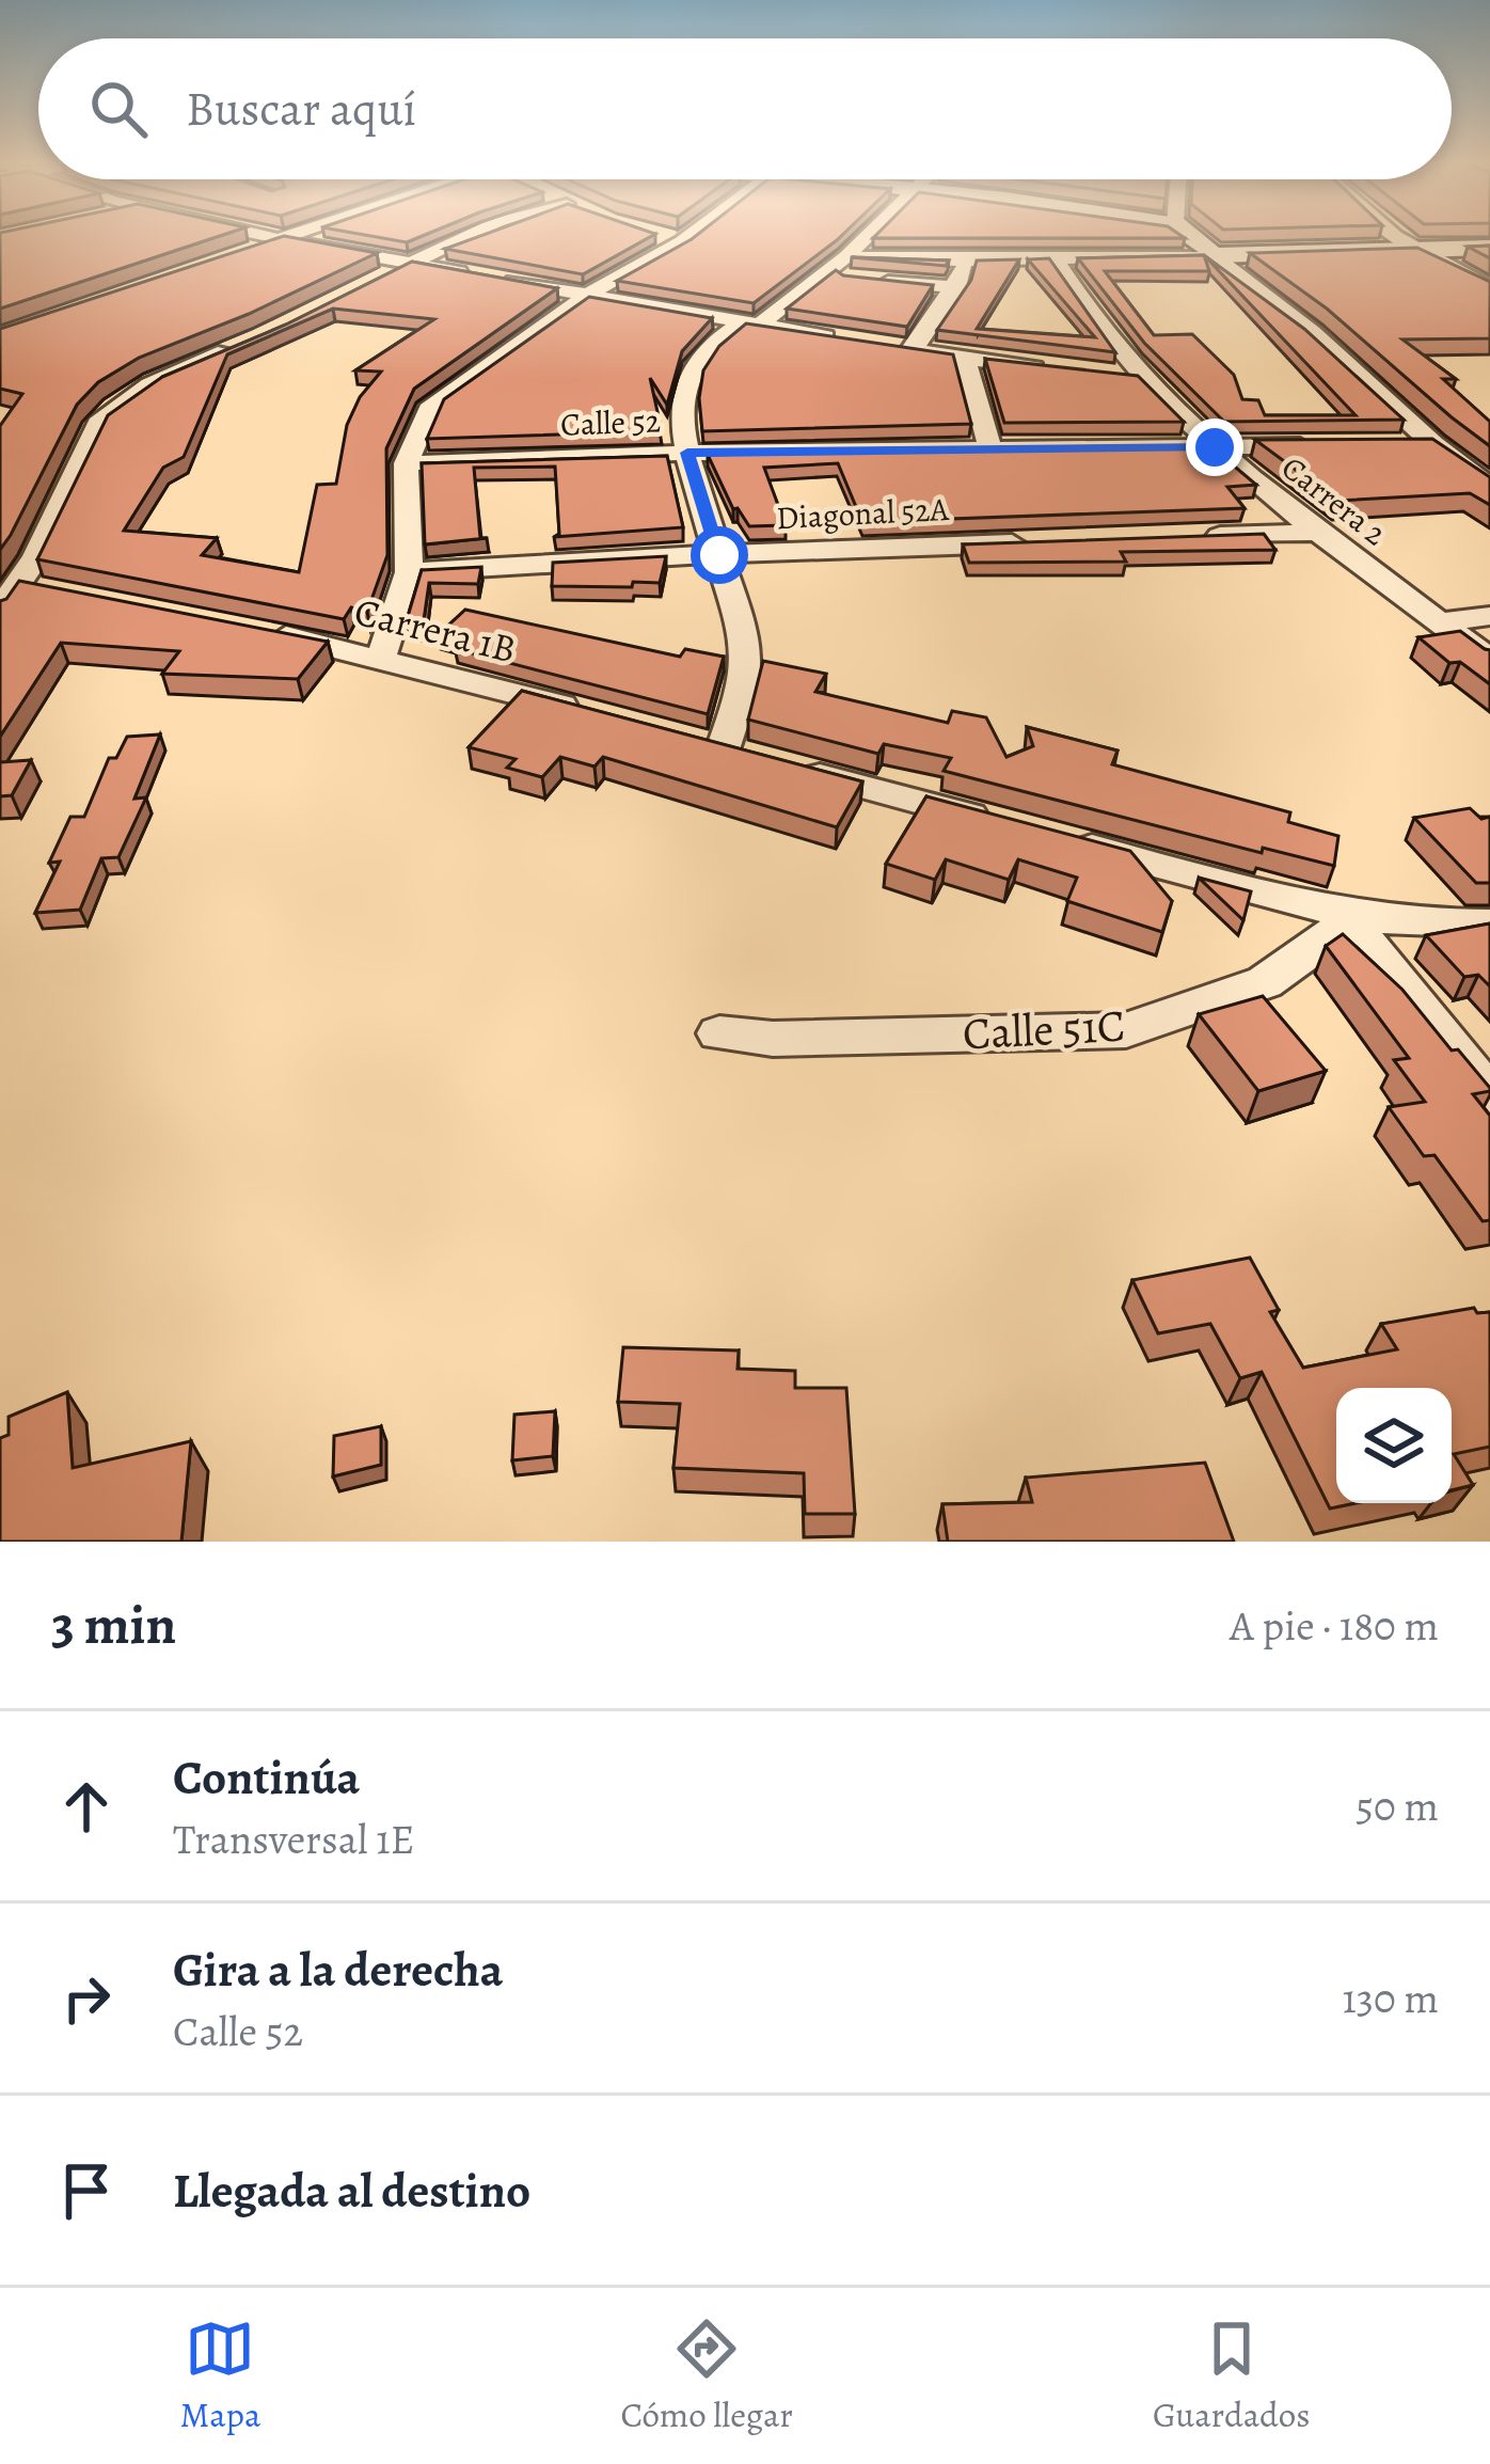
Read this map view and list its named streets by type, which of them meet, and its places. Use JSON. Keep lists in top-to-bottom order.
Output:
{
  "streets": {
    "street": [
      "Calle 52",
      "Carrera 2",
      "Diagonal 52A",
      "Carrera 1B",
      "Calle 51C"
    ]
  },
  "crossings": [
    ["Calle 52", "Carrera 2"]
  ],
  "page": {
    "search": "Buscar aquí",
    "heading": ["3 min", "A pie · 180 m"],
    "list": [
      ["Continúa", "Transversal 1E", "50 m"],
      ["Gira a la derecha", "Calle 52", "130 m"],
      "Llegada al destino"
    ],
    "nav": ["Mapa", "Cómo llegar", "Guardados"]
  }
}
